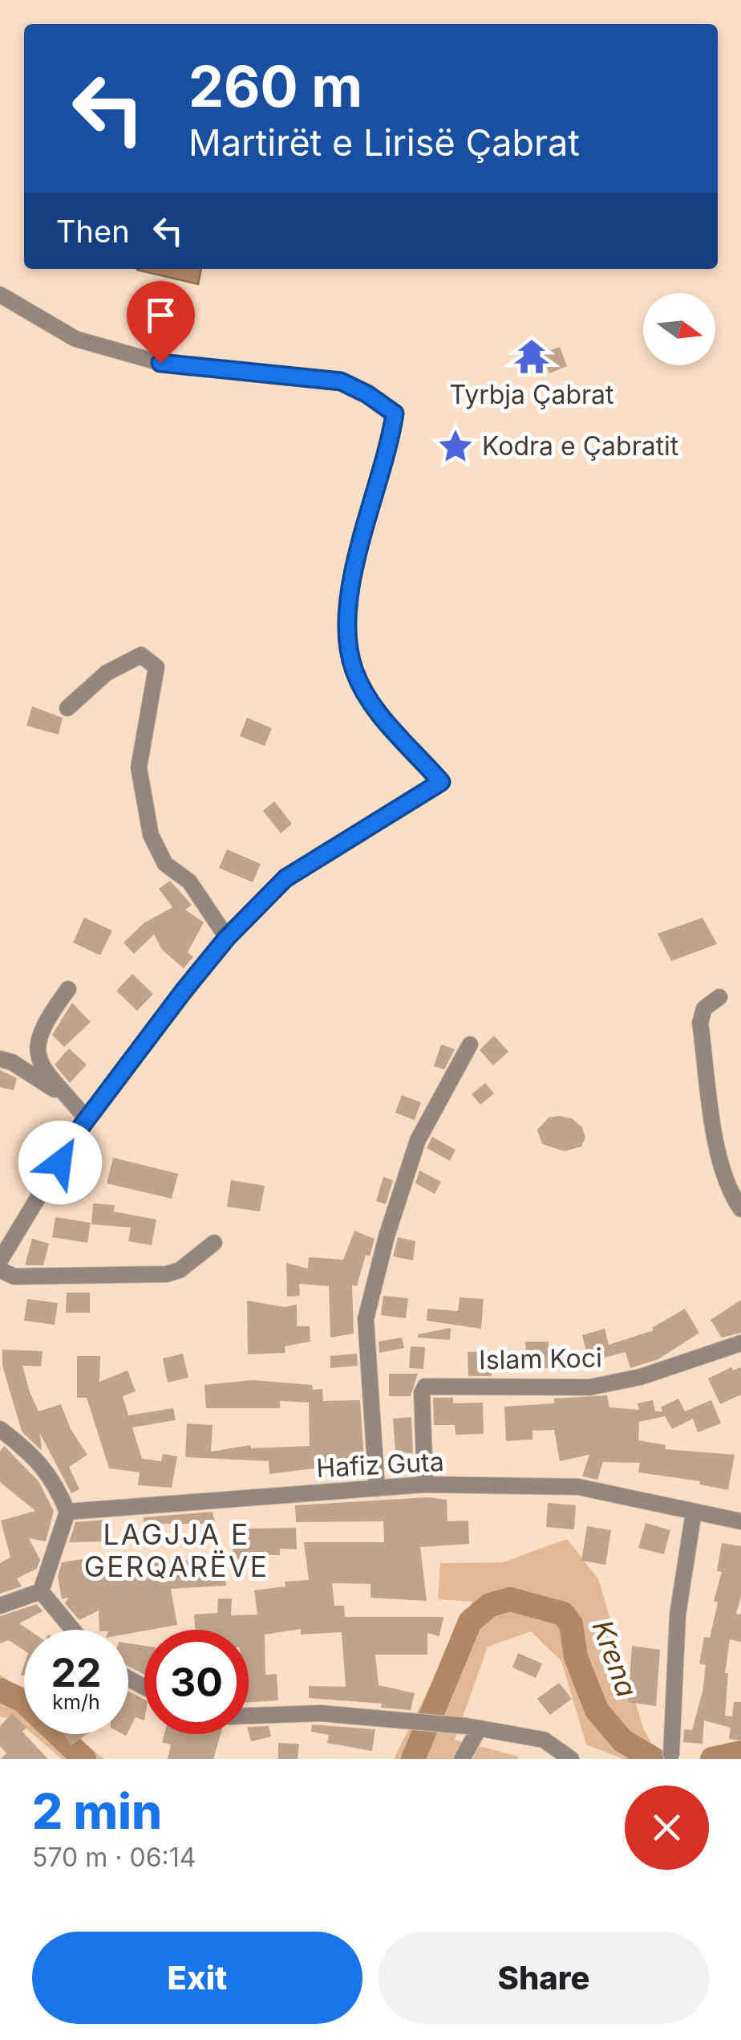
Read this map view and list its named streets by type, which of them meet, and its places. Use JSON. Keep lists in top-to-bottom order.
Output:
{
  "streets": {
    "street": ["Islam Koci", "Hafiz Guta"]
  },
  "crossings": [
    ["Islam Koci", "Hafiz Guta"]
  ],
  "districts": ["LAGJJA E GERQARËVE"],
  "water": ["Krena"],
  "places": {
    "temple": ["Tyrbja Çabrat"],
    "place": ["Kodra e Çabratit"]
  },
  "north": "right",
  "page": {
    "turn": ["260 m", "Martirët e Lirisë Çabrat"],
    "then": "Then",
    "speed": "22 km/h",
    "limit": "30",
    "heading": ["2 min", "570 m · 06:14"],
    "buttons": ["Exit", "Share"]
  }
}
